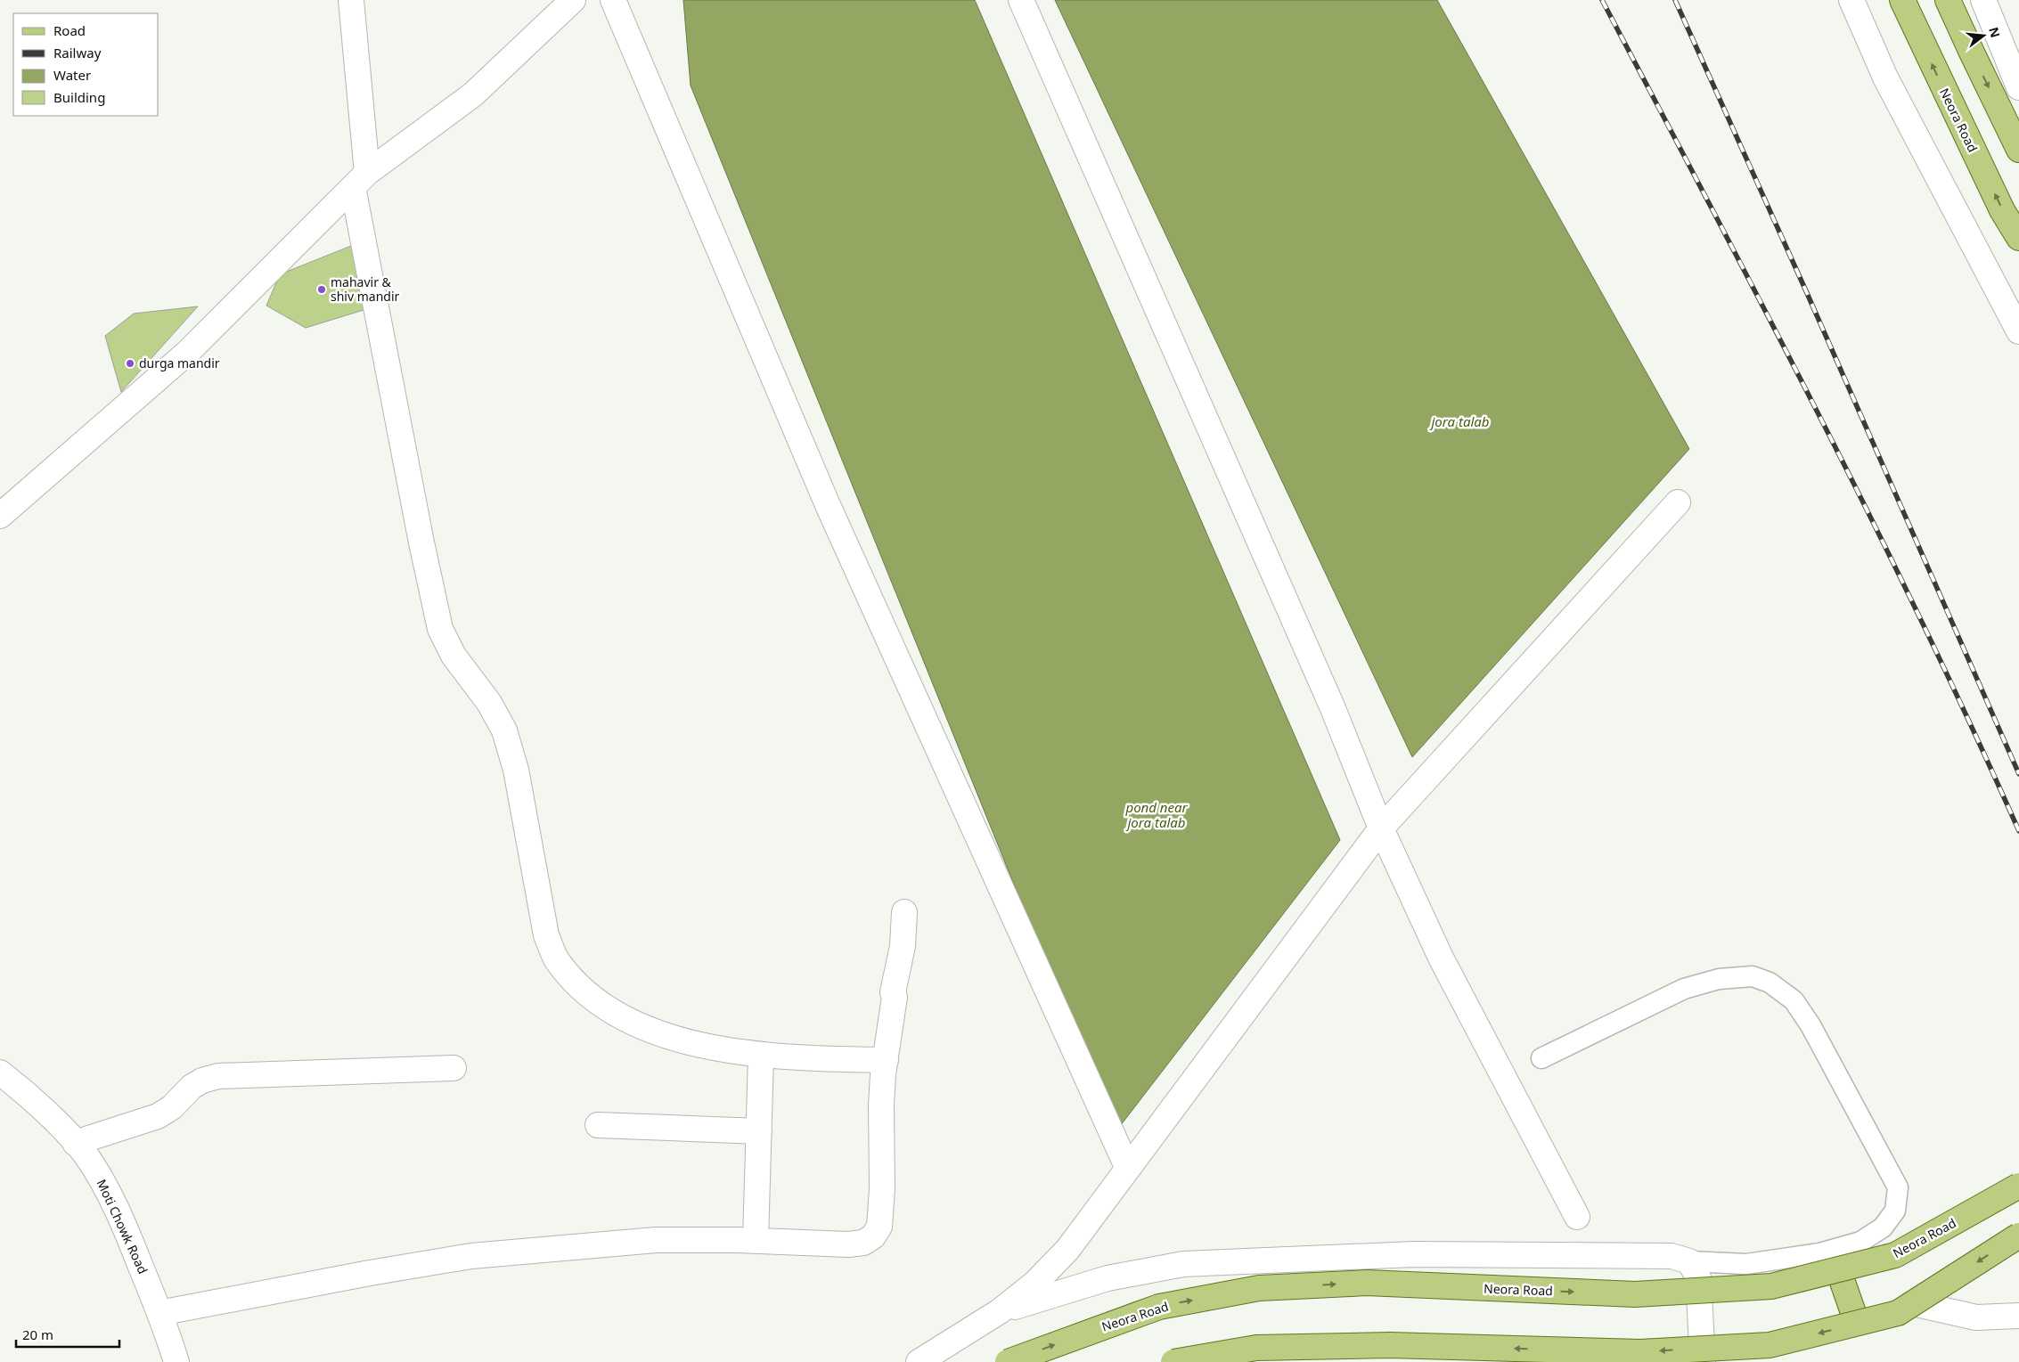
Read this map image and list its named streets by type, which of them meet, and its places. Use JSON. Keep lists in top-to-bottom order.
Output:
{
  "streets": {
    "main road": ["Neora Road"],
    "street": ["Moti Chowk Road"]
  },
  "water": ["jora talab", "pond near jora talab"],
  "places": ["mahavir & shiv mandir", "durga mandir"],
  "legend": [
    "Road",
    "Railway",
    "Water",
    "Building"
  ],
  "scale_bar": "20 m",
  "north": "right"
}
